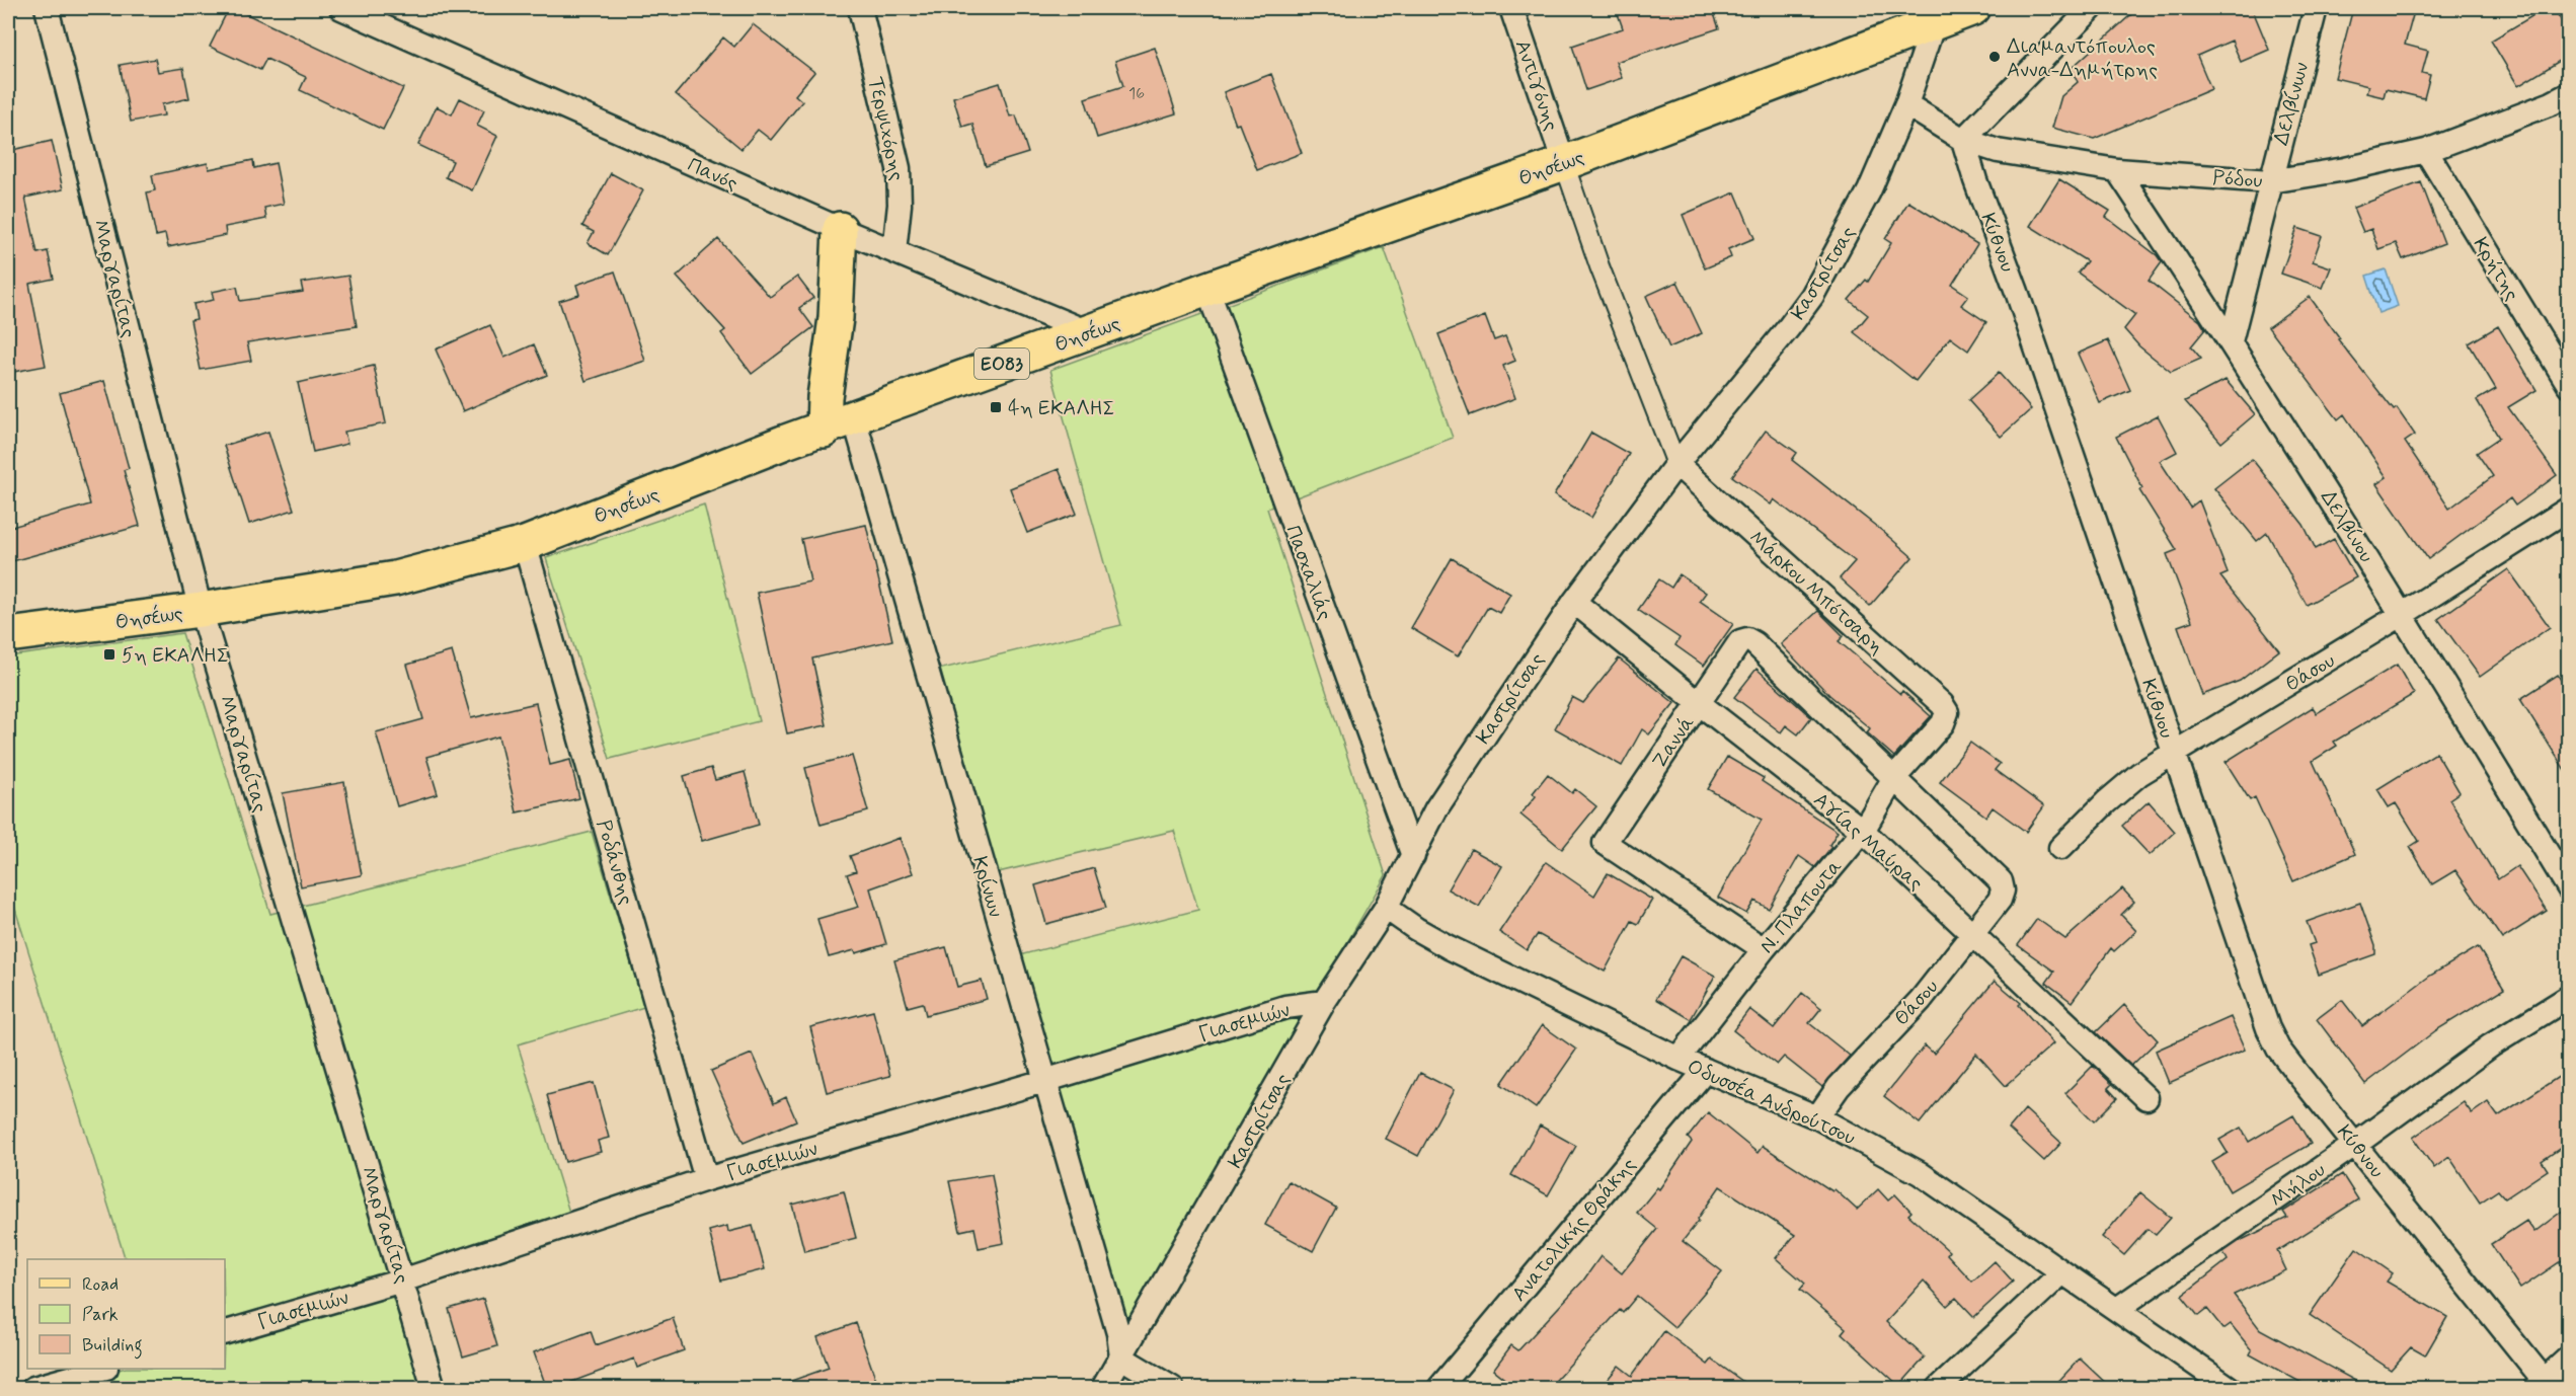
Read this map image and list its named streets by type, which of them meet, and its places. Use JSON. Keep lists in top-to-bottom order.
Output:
{
  "streets": {
    "main road": ["Θησέως", "ΕΟ83"],
    "street": [
      "Αντιγόνης",
      "Δελβίνων",
      "Τερψιχόρης",
      "Πανός",
      "Ρόδου",
      "Κύθνου",
      "Κρήτης",
      "Καστρίτσας",
      "Μαργαρίτας",
      "Δελβίνου",
      "Πασχαλιάς",
      "Μάρκου Μπότσαρη",
      "Θάσου",
      "Ζαννά",
      "Αγίας Μαύρας",
      "Ροδάνθης",
      "Κρίνων",
      "Ν. Πλαπουτα",
      "Γιασεμιών",
      "Οδυσσέα Ανδρούτσου",
      "Μήλου",
      "Ανατολικής Θράκης"
    ]
  },
  "crossings": [
    ["Αντιγόνης", "Θησέως"],
    ["Δελβίνων", "Ρόδου"],
    ["Δελβίνων", "Δελβίνου"],
    ["Τερψιχόρης", "Πανός"],
    ["Θησέως", "Πανός"],
    ["Θησέως", "Καστρίτσας"],
    ["Θησέως", "Μαργαρίτας"],
    ["Θησέως", "Πασχαλιάς"],
    ["Θησέως", "Ροδάνθης"],
    ["Θησέως", "Κρίνων"],
    ["Ρόδου", "Κύθνου"],
    ["Ρόδου", "Κρήτης"],
    ["Ρόδου", "Καστρίτσας"],
    ["Ρόδου", "Δελβίνου"],
    ["Κύθνου", "Θάσου"],
    ["Κύθνου", "Μήλου"],
    ["Καστρίτσας", "Πασχαλιάς"],
    ["Καστρίτσας", "Μάρκου Μπότσαρη"],
    ["Καστρίτσας", "Αγίας Μαύρας"],
    ["Καστρίτσας", "Κρίνων"],
    ["Καστρίτσας", "Γιασεμιών"],
    ["Καστρίτσας", "Οδυσσέα Ανδρούτσου"],
    ["Μαργαρίτας", "Γιασεμιών"],
    ["Δελβίνου", "Θάσου"],
    ["Μάρκου Μπότσαρη", "Ν. Πλαπουτα"],
    ["Θάσου", "Ζαννά"],
    ["Θάσου", "Αγίας Μαύρας"],
    ["Θάσου", "Ν. Πλαπουτα"],
    ["Θάσου", "Οδυσσέα Ανδρούτσου"],
    ["Ζαννά", "Αγίας Μαύρας"],
    ["Ζαννά", "Ν. Πλαπουτα"],
    ["Αγίας Μαύρας", "Ν. Πλαπουτα"],
    ["Ροδάνθης", "Γιασεμιών"],
    ["Κρίνων", "Γιασεμιών"],
    ["Ν. Πλαπουτα", "Οδυσσέα Ανδρούτσου"],
    ["Οδυσσέα Ανδρούτσου", "Μήλου"],
    ["Οδυσσέα Ανδρούτσου", "Ανατολικής Θράκης"]
  ],
  "places": {
    "other": ["Διαμαντόπουλος Αννα-Δημήτρης"],
    "transit": ["4η ΕΚΑΛΗΣ", "5η ΕΚΑΛΗΣ"]
  },
  "house_numbers": ["16"],
  "legend": ["Road", "Park", "Building"]
}
